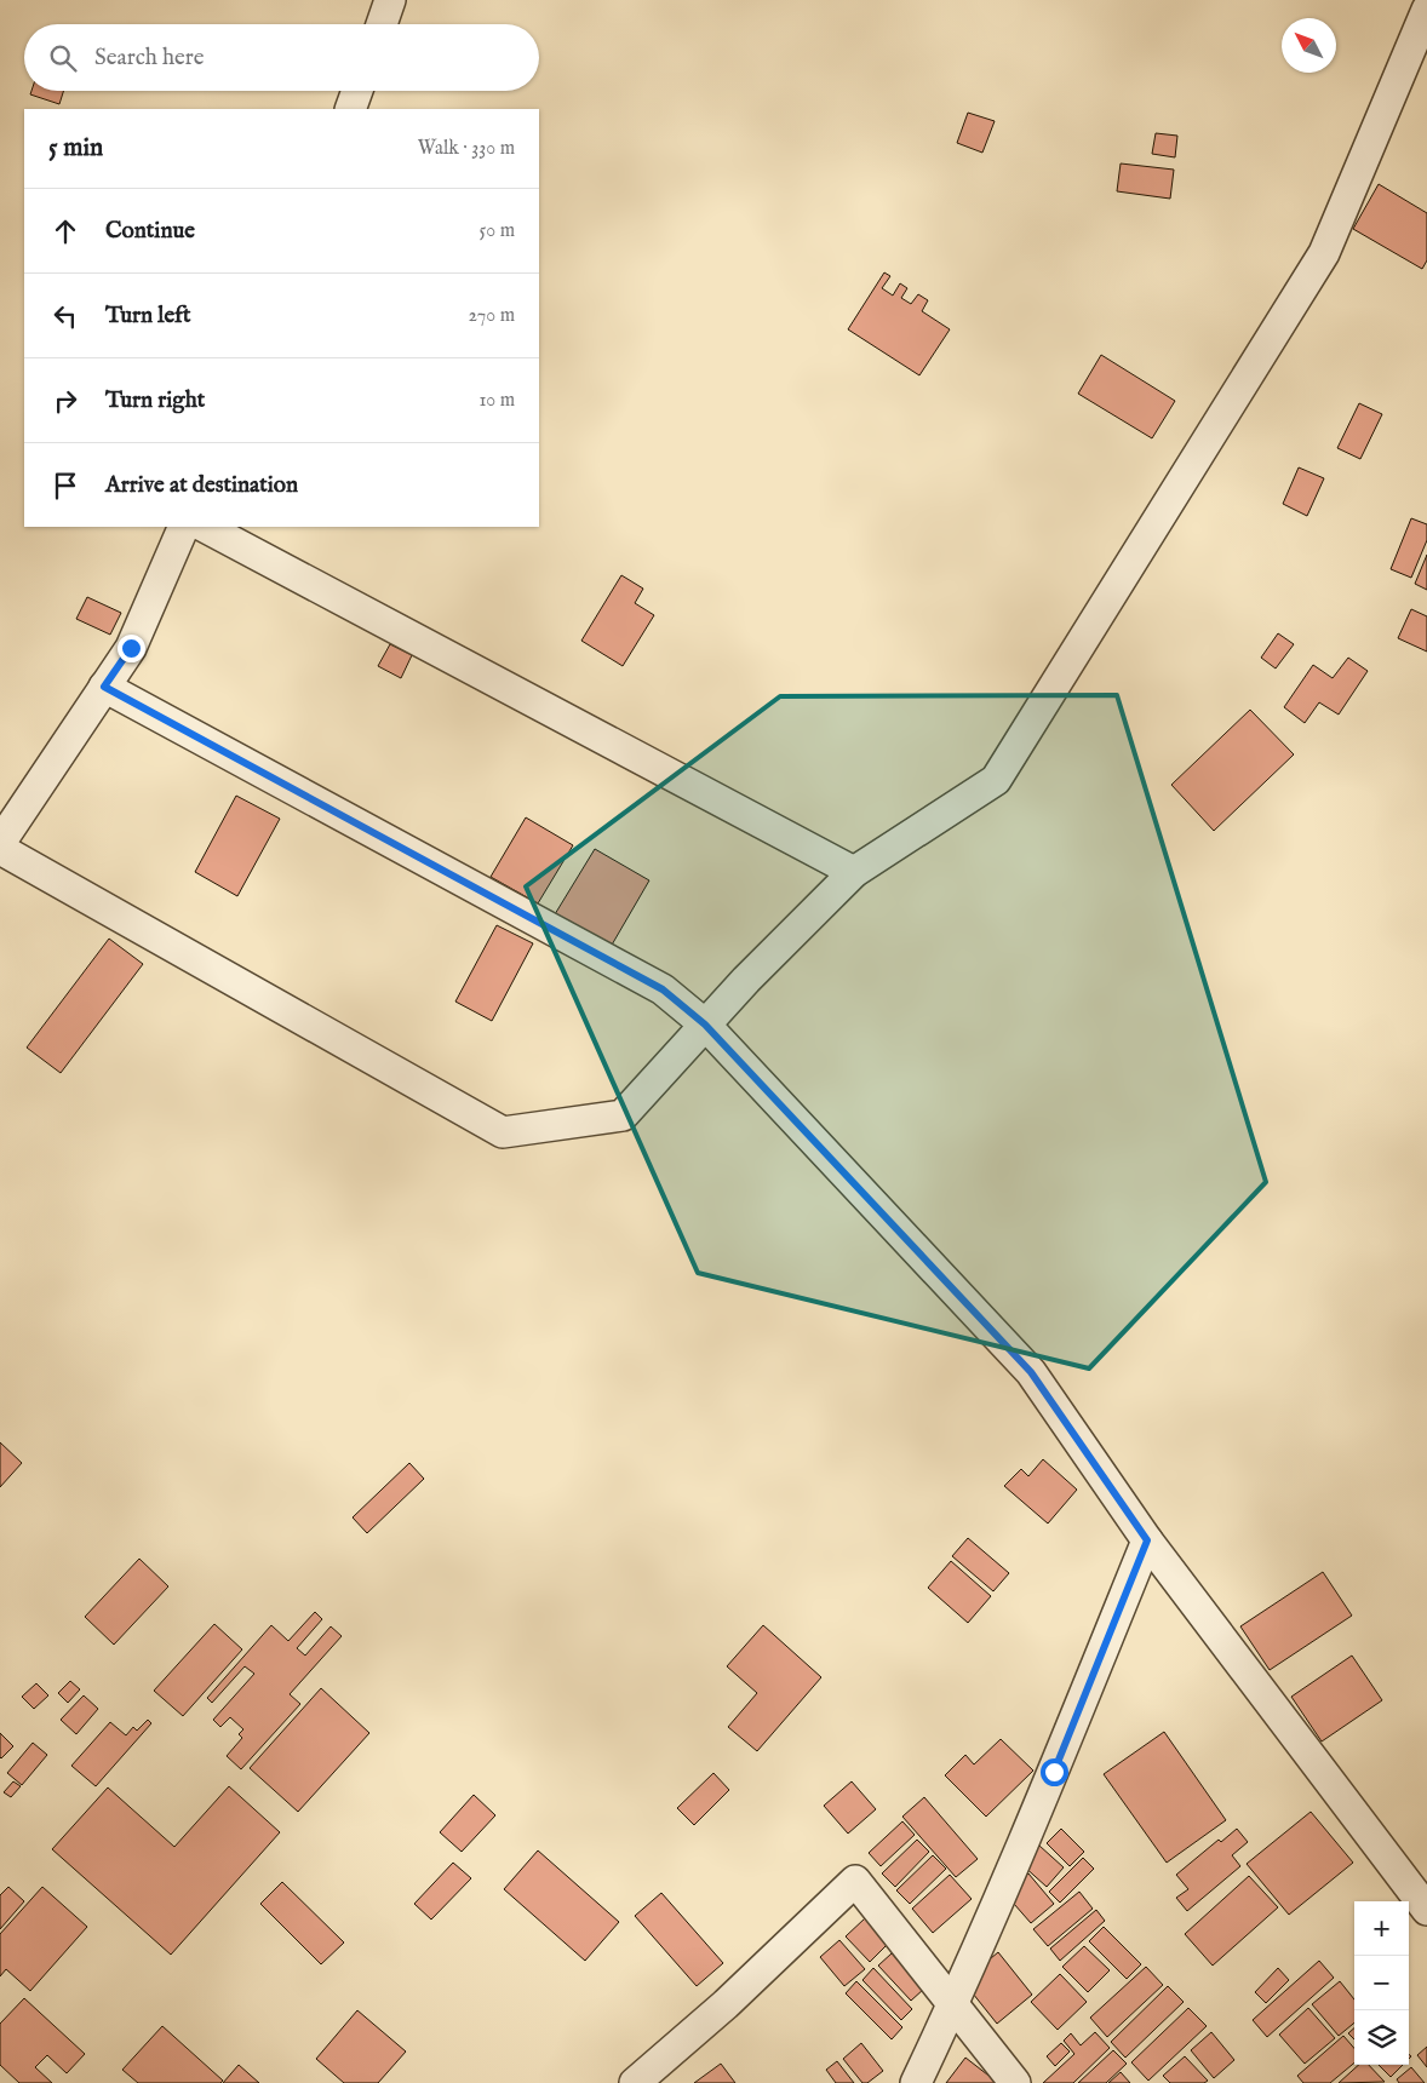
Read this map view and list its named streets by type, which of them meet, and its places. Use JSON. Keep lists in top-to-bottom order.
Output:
{
  "north": "top left",
  "page": {
    "search": "Search here",
    "heading": ["5 min", "Walk · 330 m"],
    "list": [
      ["Continue", "50 m"],
      ["Turn left", "270 m"],
      ["Turn right", "10 m"],
      "Arrive at destination"
    ],
    "map_buttons": ["+", "−"]
  }
}
